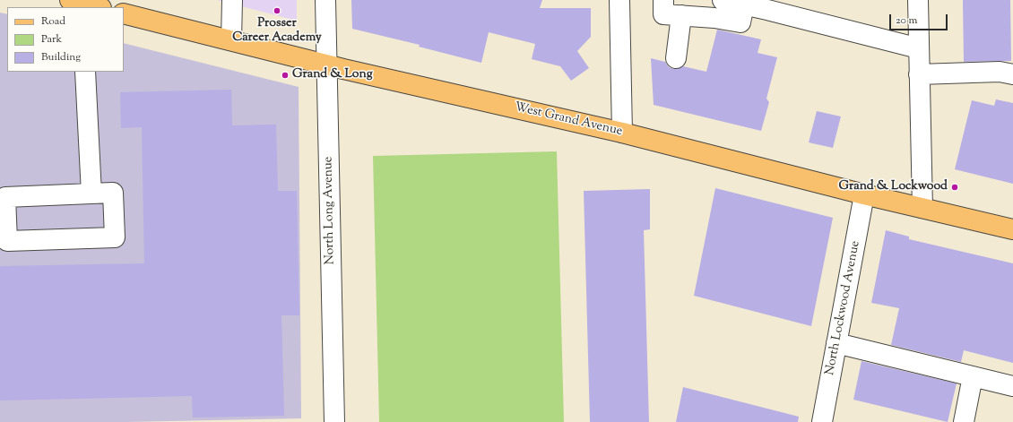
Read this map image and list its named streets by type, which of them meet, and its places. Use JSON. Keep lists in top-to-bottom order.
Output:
{
  "streets": {
    "main road": ["West Grand Avenue"],
    "street": ["North Long Avenue", "North Lockwood Avenue"]
  },
  "crossings": [
    ["West Grand Avenue", "North Long Avenue"],
    ["West Grand Avenue", "North Lockwood Avenue"]
  ],
  "places": ["Prosser Career Academy", "Grand & Long", "Grand & Lockwood"],
  "legend": ["Road", "Park", "Building"],
  "scale_bar": "20 m"
}
